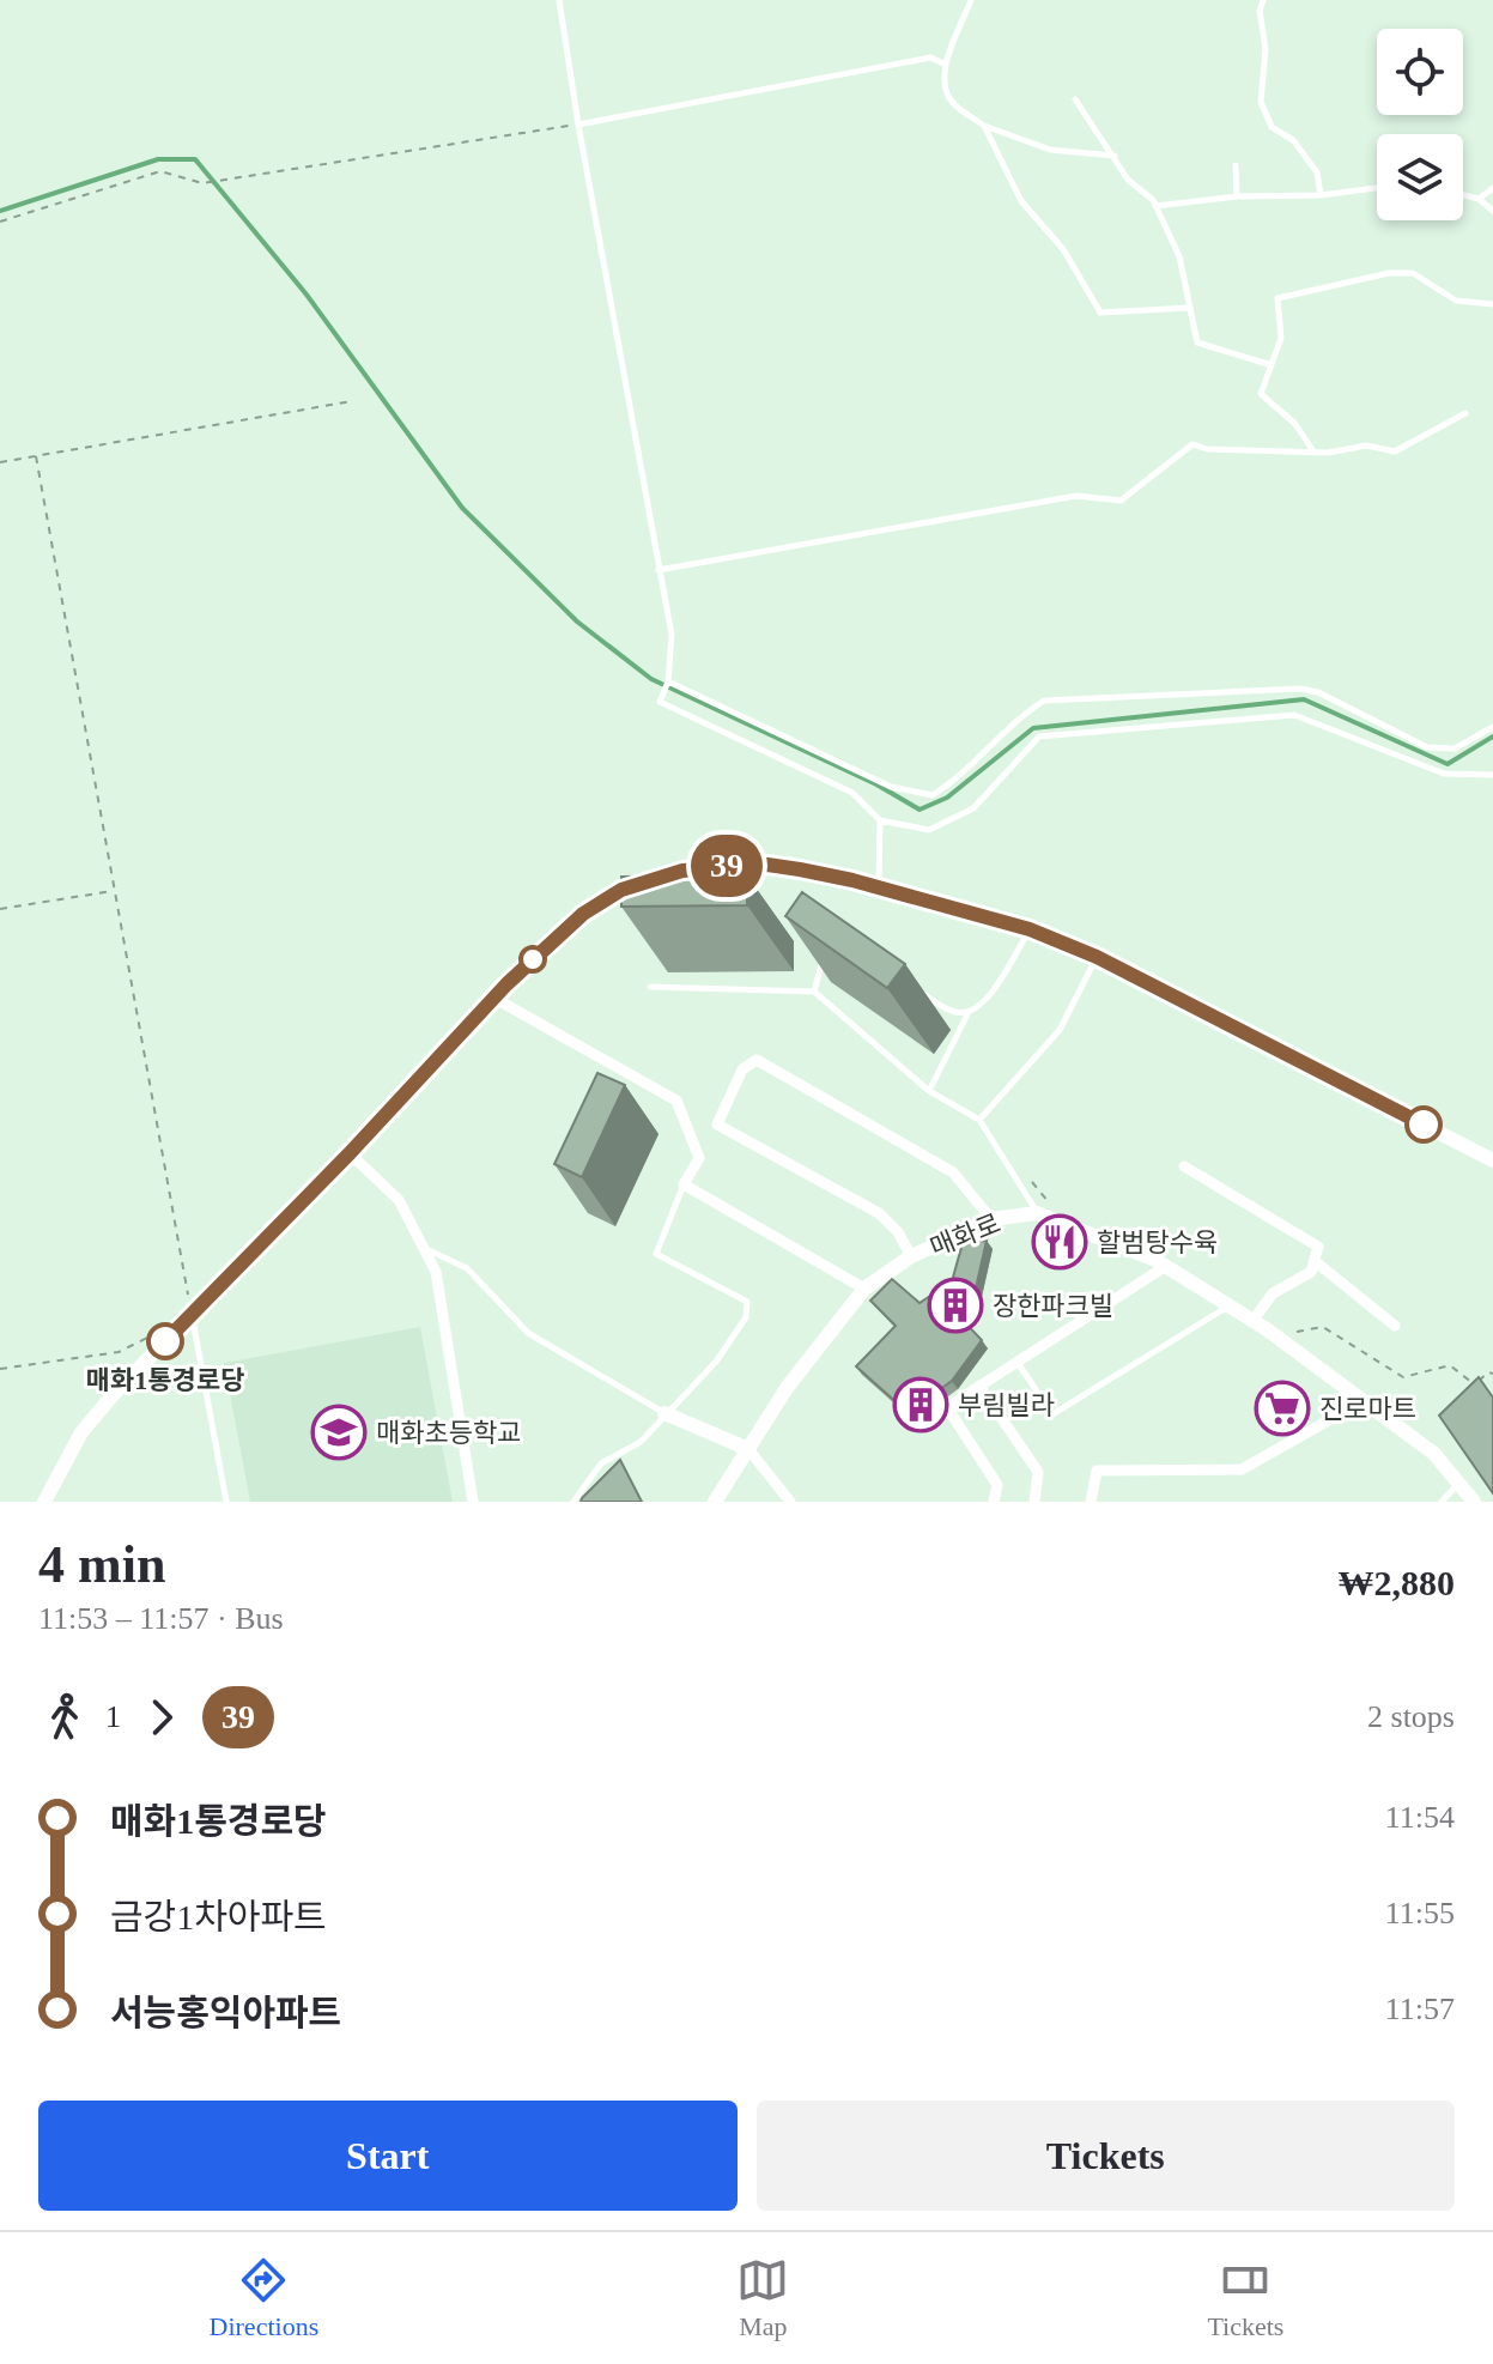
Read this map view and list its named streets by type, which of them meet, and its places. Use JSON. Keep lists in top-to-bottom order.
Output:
{
  "streets": {
    "street": ["매화로"]
  },
  "places": {
    "restaurant": ["할범탕수육"],
    "building": ["장한파크빌", "부림빌라"],
    "other": ["매화1통경로당"],
    "supermarket": ["진로마트"],
    "school or university": ["매화초등학교"]
  },
  "lines": ["bus line 39"],
  "page": {
    "on_map": "39",
    "heading": ["4 min", "11:53 – 11:57 · Bus", "₩2,880"],
    "legs": ["1", "39", "2 stops"],
    "list": [
      {
        "name": "매화1통경로당",
        "value": "11:54"
      },
      {
        "name": "금강1차아파트",
        "value": "11:55"
      },
      {
        "name": "서능홍익아파트",
        "value": "11:57"
      }
    ],
    "buttons": ["Start", "Tickets"],
    "tabs": ["Directions", "Map", "Tickets"]
  }
}
